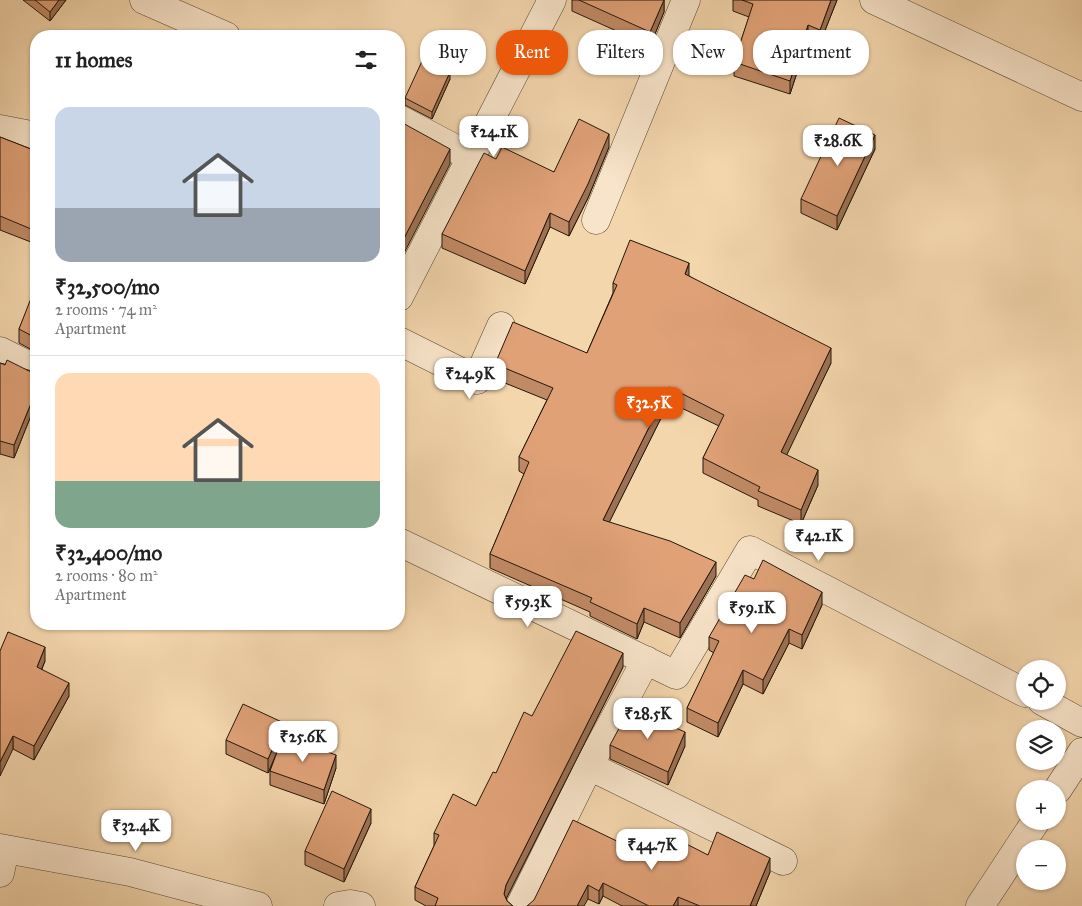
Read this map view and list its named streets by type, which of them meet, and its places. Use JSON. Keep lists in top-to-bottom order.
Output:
{
  "page": {
    "chip": [
      "Buy",
      "Rent",
      "Filters",
      "New",
      "Apartment"
    ],
    "heading": "11 homes",
    "list": [
      {
        "name": "₹32,500/mo",
        "note": "2 rooms · 74 m² · Apartment"
      },
      {
        "name": "₹32,400/mo",
        "note": "2 rooms · 80 m² · Apartment"
      }
    ],
    "price": [
      "₹24.1K",
      "₹28.6K",
      "₹24.9K",
      "₹32.5K",
      "₹42.1K",
      "₹59.3K",
      "₹59.1K",
      "₹28.5K",
      "₹25.6K",
      "₹32.4K",
      "₹44.7K"
    ],
    "map_buttons": ["+", "−"]
  }
}
